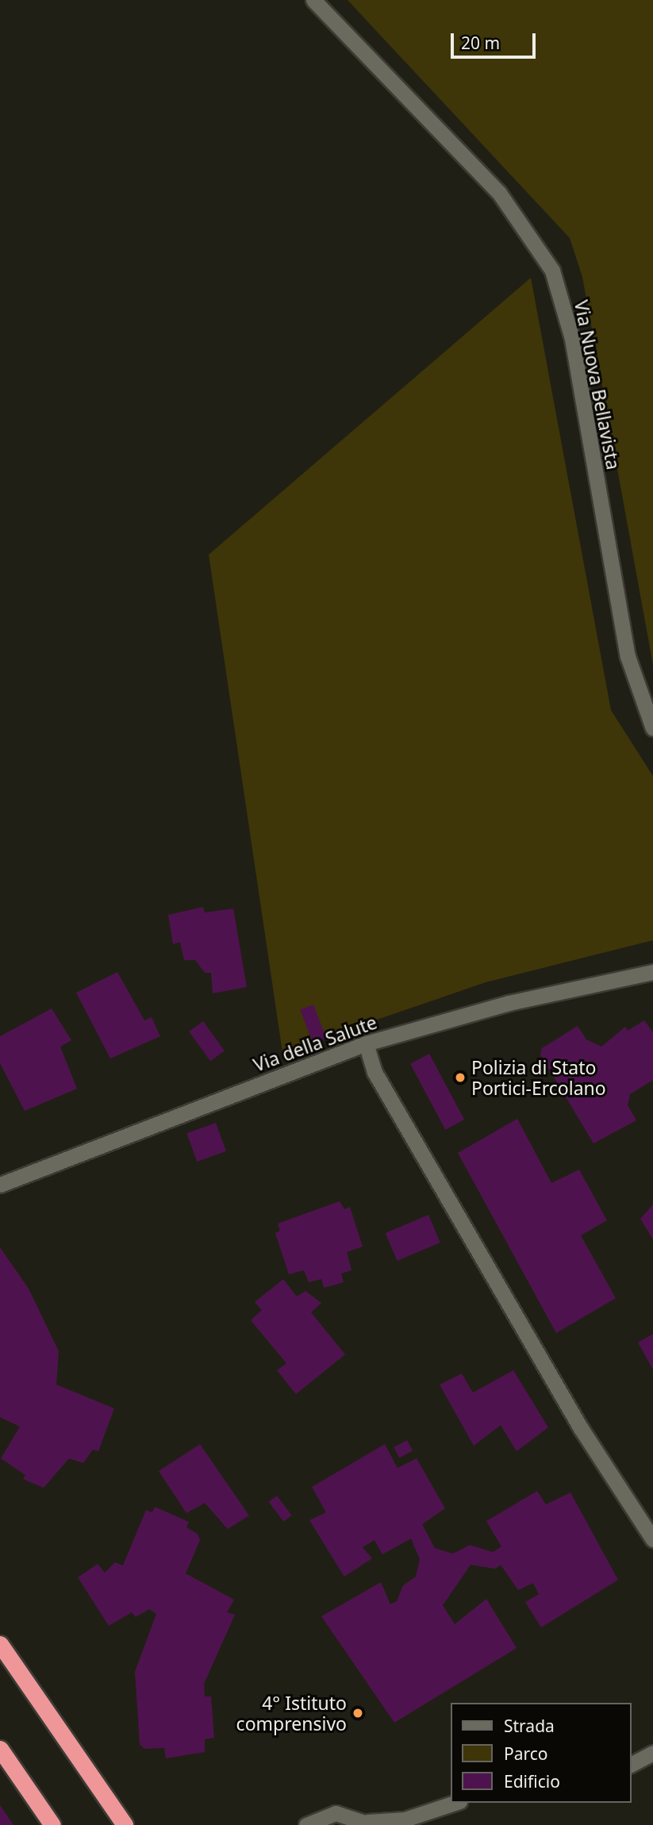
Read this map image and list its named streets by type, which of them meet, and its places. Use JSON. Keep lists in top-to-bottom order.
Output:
{
  "streets": {
    "street": ["Via Nuova Bellavista", "Via della Salute"]
  },
  "places": ["Polizia di Stato Portici-Ercolano", "4° Istituto comprensivo"],
  "legend": ["Strada", "Parco", "Edificio"],
  "scale_bar": "20 m"
}
